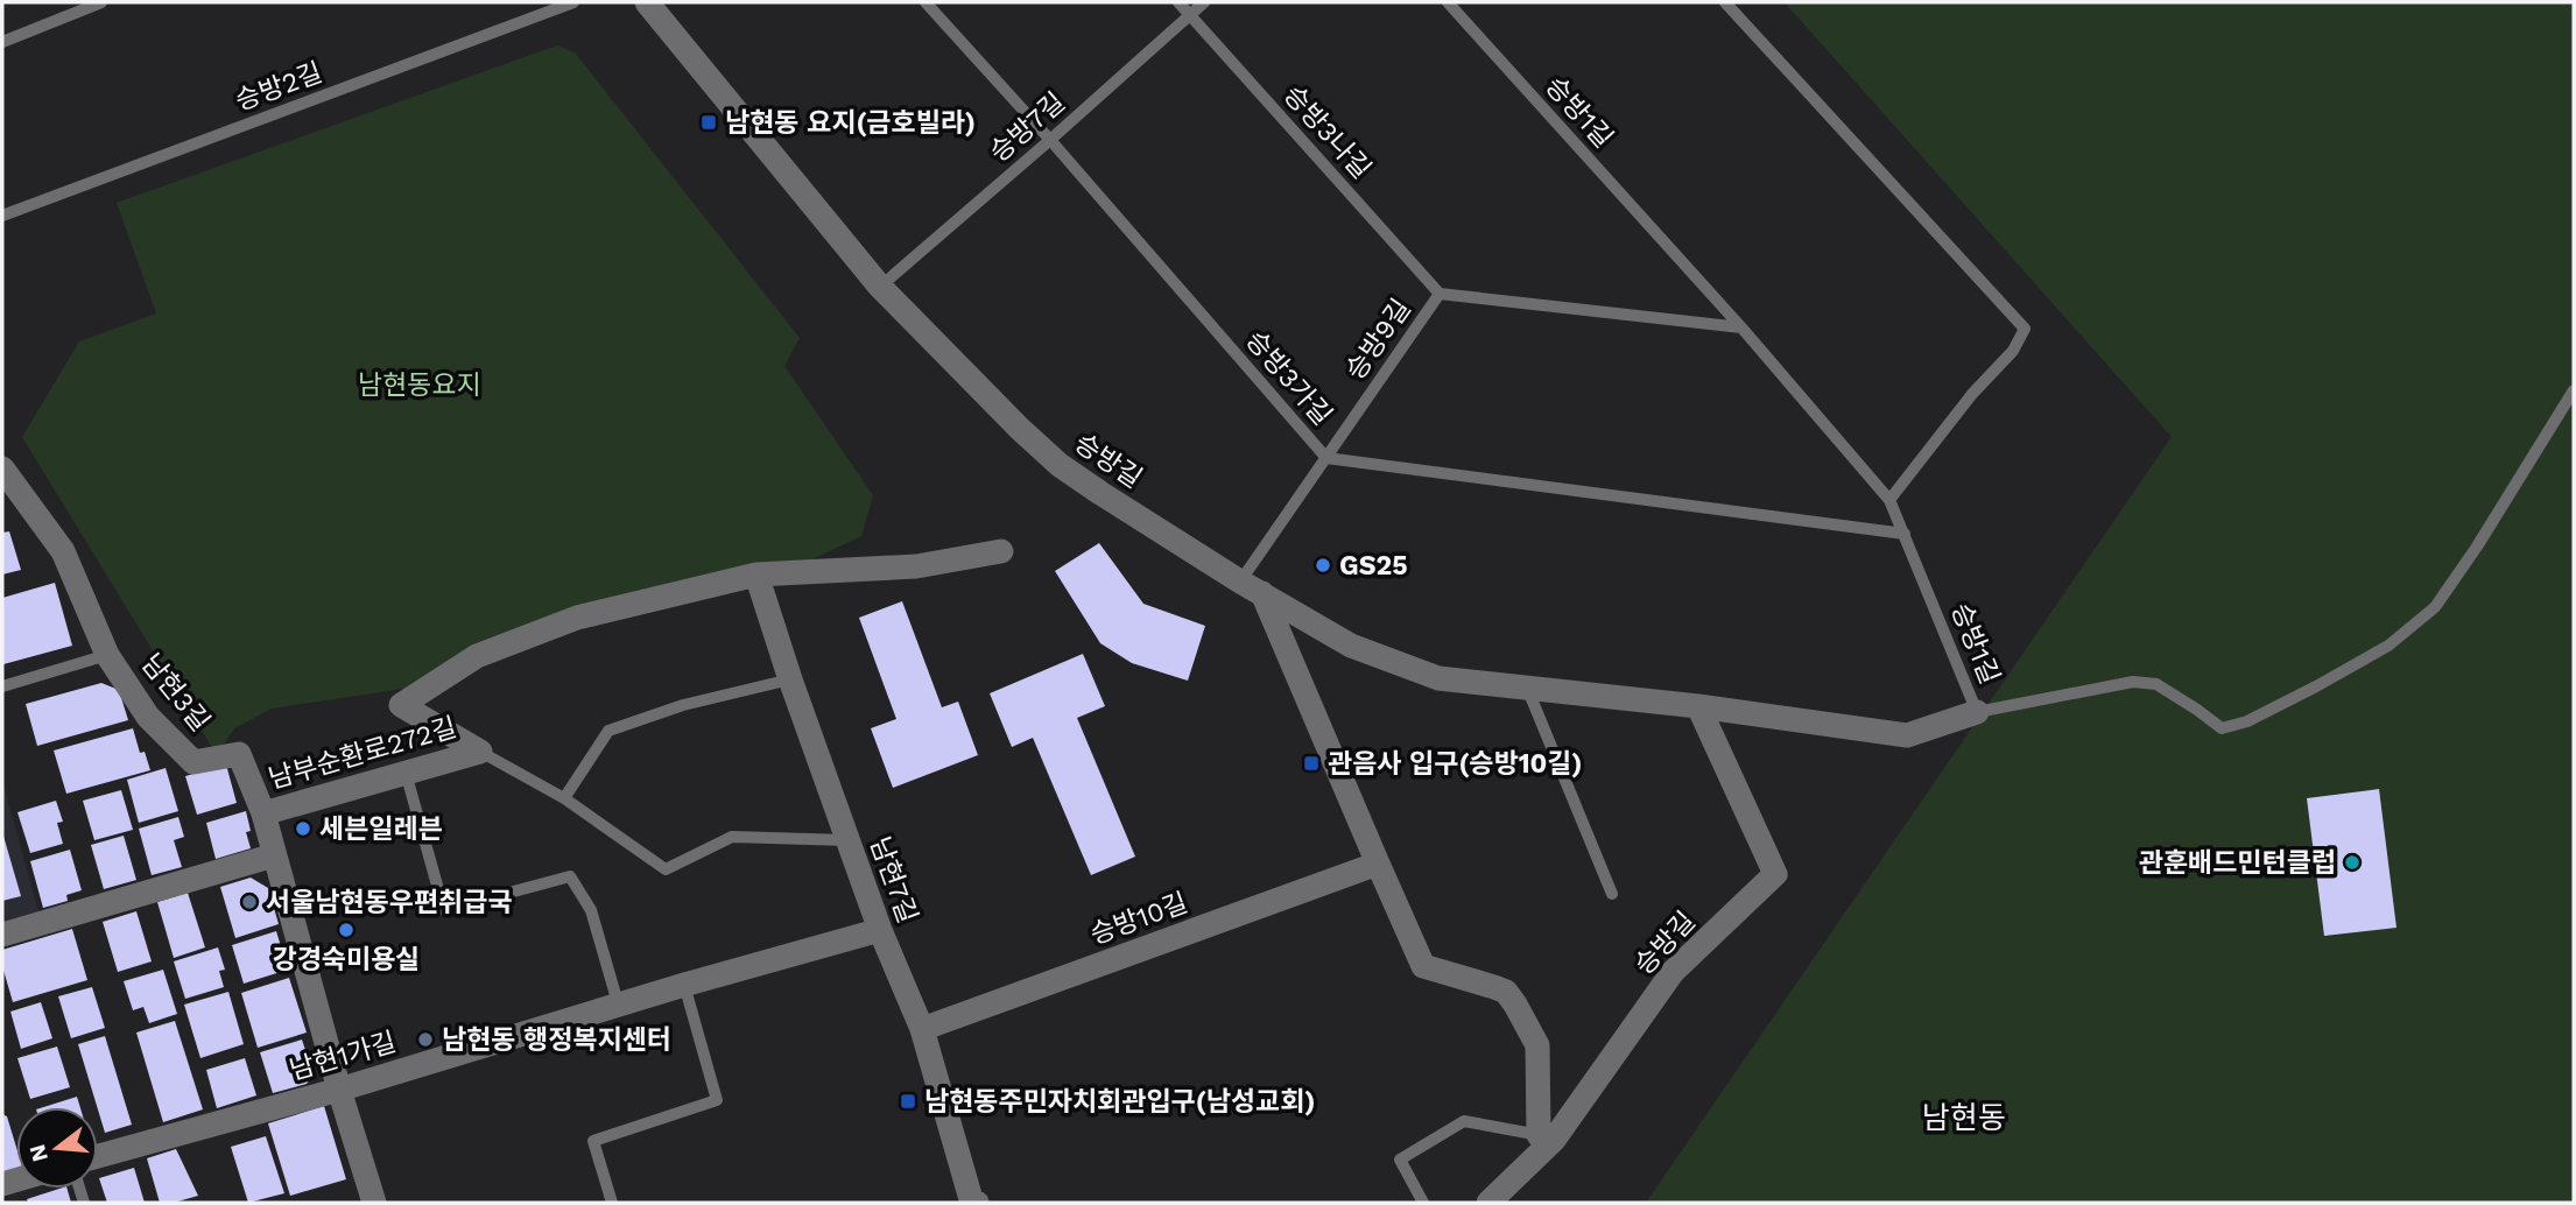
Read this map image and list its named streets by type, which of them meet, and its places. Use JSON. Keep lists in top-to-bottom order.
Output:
{
  "streets": {
    "street": [
      "승방길",
      "남현3길",
      "남부순환로272길",
      "남현7길",
      "승방10길",
      "남현1가길"
    ],
    "lane": [
      "승방2길",
      "승방1길",
      "승방7길",
      "승방3나길",
      "승방9길",
      "승방3가길"
    ]
  },
  "crossings": [
    ["승방1길", "승방9길"],
    ["승방1길", "승방3가길"],
    ["승방1길", "승방길"],
    ["승방7길", "승방3나길"],
    ["승방7길", "승방3가길"],
    ["승방7길", "승방길"],
    ["승방3나길", "승방9길"],
    ["승방9길", "승방3가길"],
    ["승방9길", "승방길"],
    ["남현3길", "남부순환로272길"],
    ["남현3길", "남현1가길"],
    ["남부순환로272길", "남현7길"],
    ["남현7길", "승방10길"],
    ["남현7길", "남현1가길"]
  ],
  "districts": ["남현동"],
  "parks": ["남현동요지"],
  "places": {
    "transit": ["남현동 요지(금호빌라)", "관음사 입구(승방10길)", "남현동주민자치회관입구(남성교회)"],
    "other": [
      "GS25",
      "세븐일레븐",
      "관훈배드민턴클럽",
      "서울남현동우편취급국",
      "강경숙미용실",
      "남현동 행정복지센터"
    ]
  },
  "north": "left"
}
